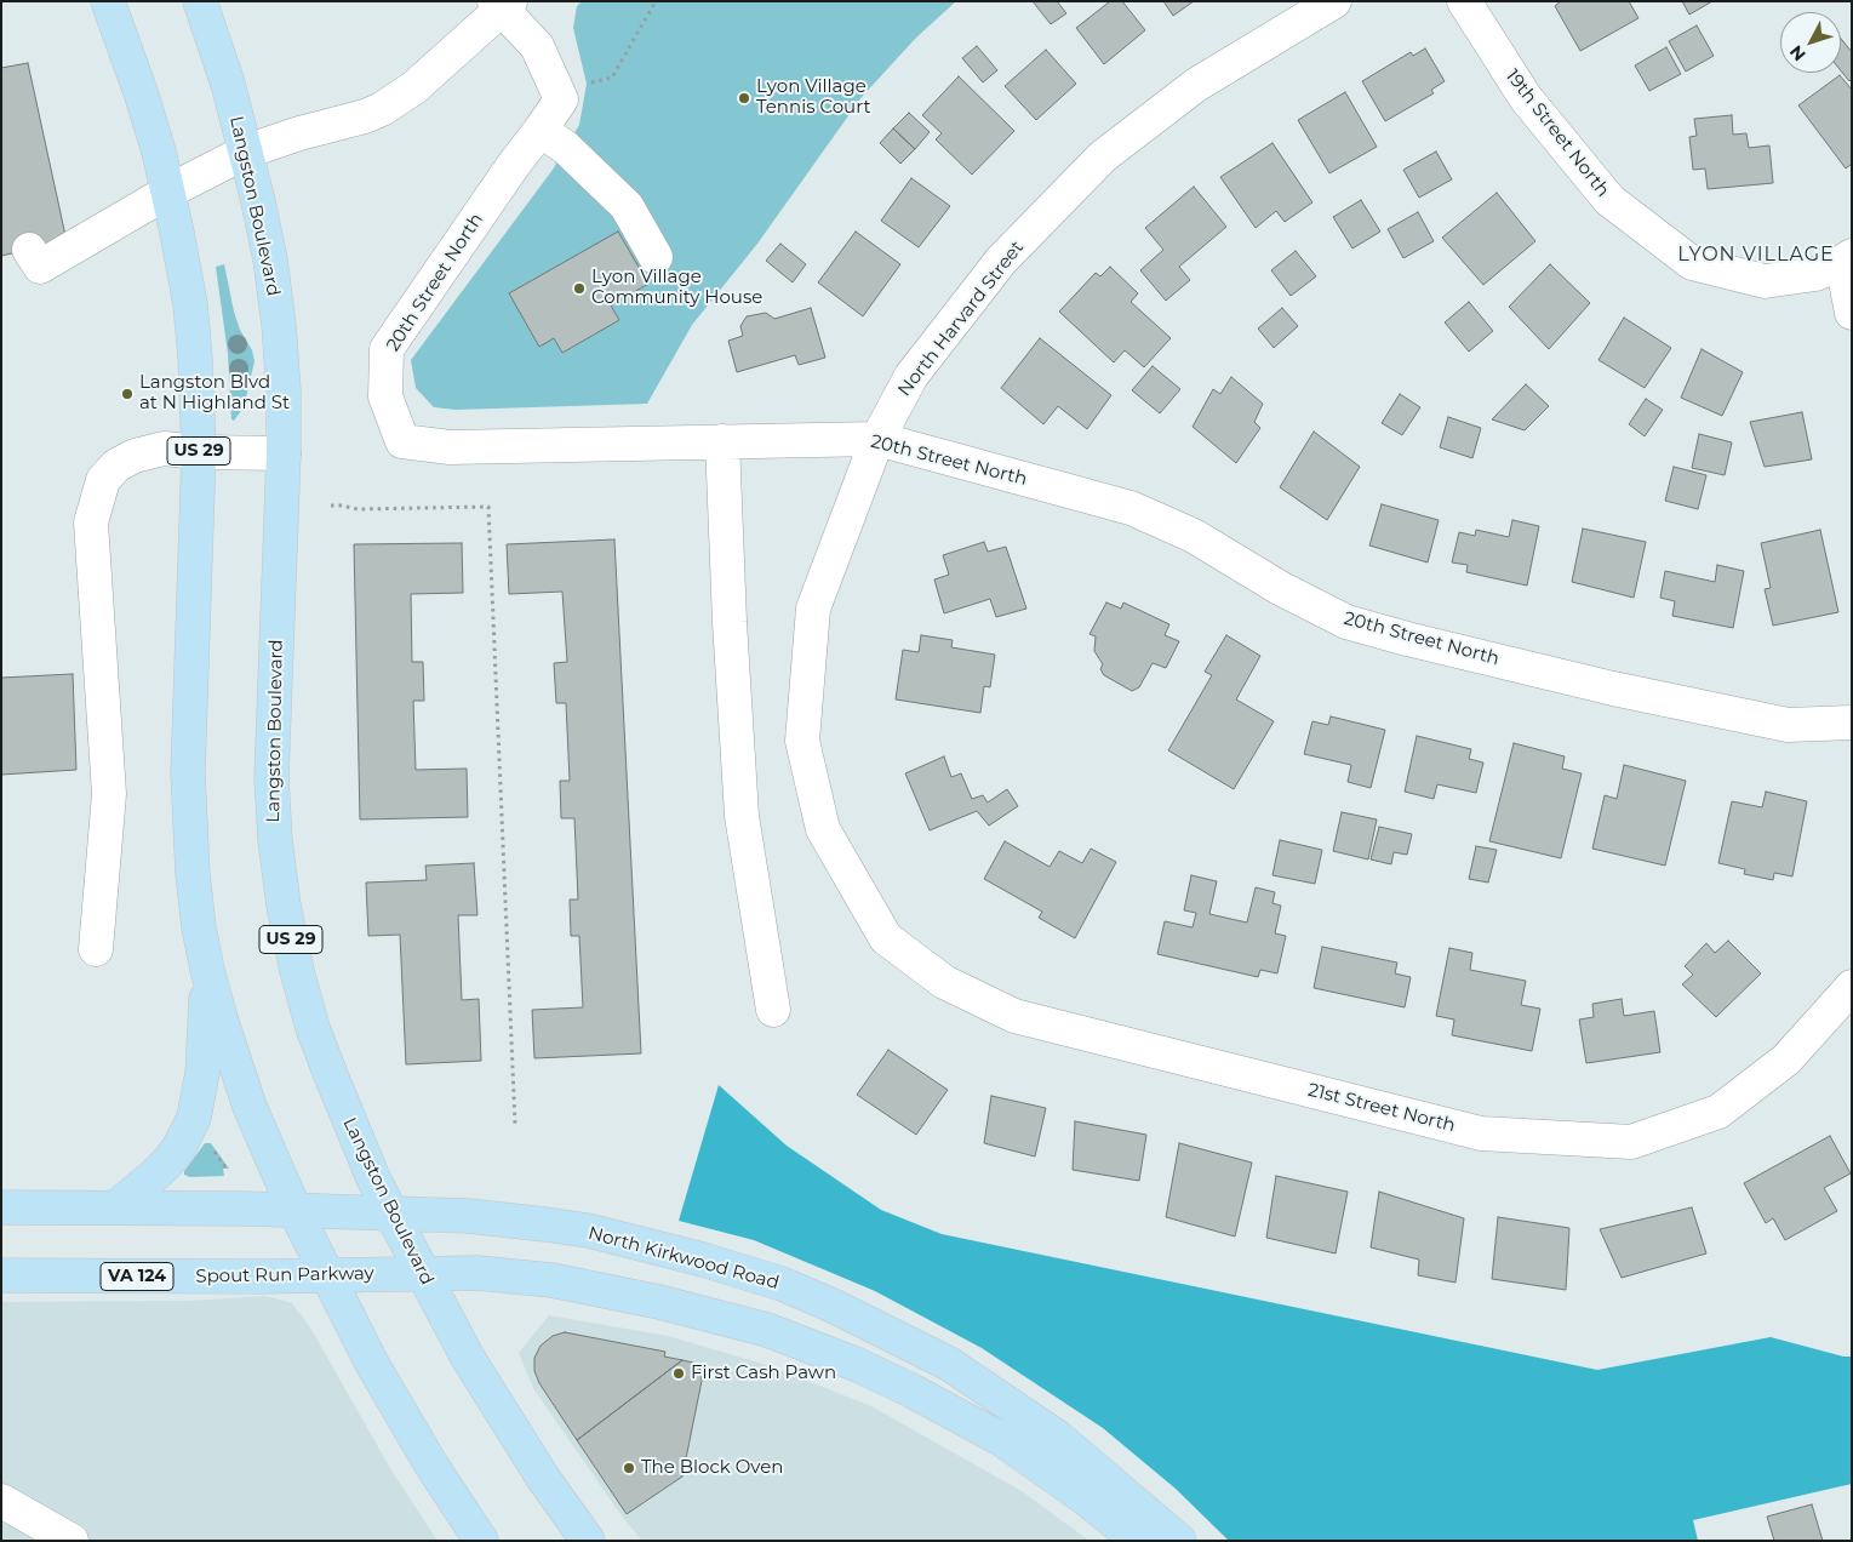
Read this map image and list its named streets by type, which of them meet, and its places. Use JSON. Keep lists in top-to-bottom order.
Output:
{
  "streets": {
    "main road": [
      "Langston Boulevard",
      "US 29",
      "North Kirkwood Road",
      "Spout Run Parkway",
      "VA 124"
    ],
    "street": [
      "19th Street North",
      "20th Street North",
      "North Harvard Street",
      "21st Street North"
    ]
  },
  "crossings": [
    ["Langston Boulevard", "North Kirkwood Road"],
    ["Langston Boulevard", "Spout Run Parkway"],
    ["20th Street North", "North Harvard Street"],
    ["North Harvard Street", "21st Street North"],
    ["US 29", "North Kirkwood Road"],
    ["US 29", "Spout Run Parkway"]
  ],
  "districts": ["LYON VILLAGE"],
  "places": [
    "Lyon Village Tennis Court",
    "Lyon Village Community House",
    "Langston Blvd at N Highland St",
    "First Cash Pawn",
    "The Block Oven"
  ],
  "north": "bottom left"
}
